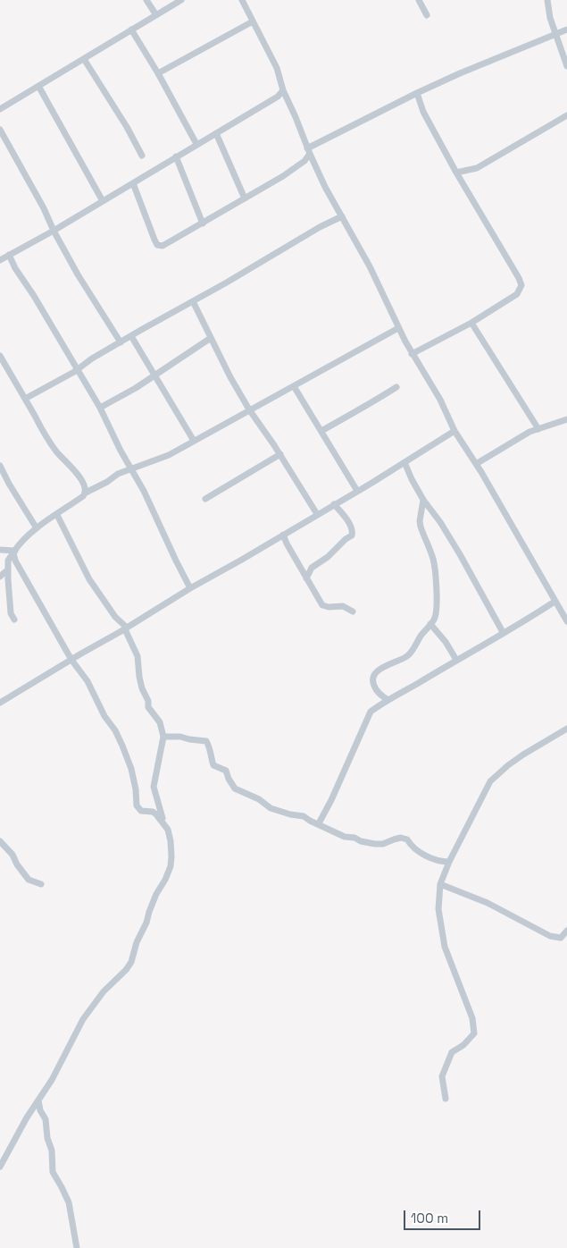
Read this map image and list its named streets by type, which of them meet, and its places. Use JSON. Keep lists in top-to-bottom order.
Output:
{
  "scale_bar": "100 m"
}
